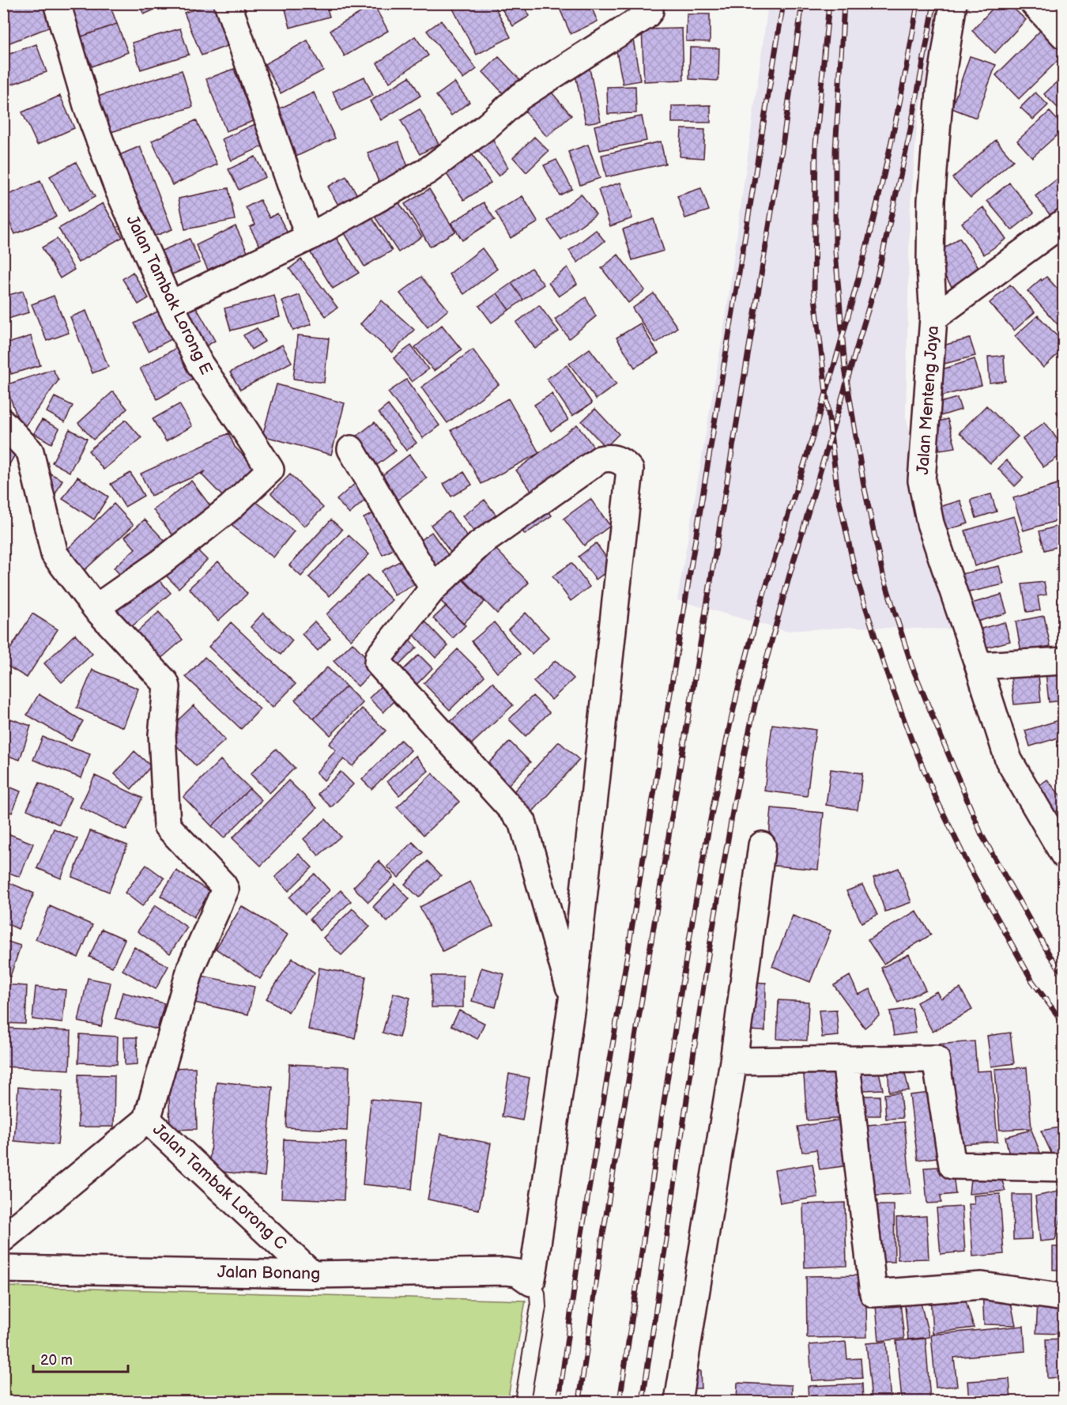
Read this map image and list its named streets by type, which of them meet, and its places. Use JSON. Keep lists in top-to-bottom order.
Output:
{
  "streets": {
    "street": [
      "Jalan Tambak Lorong E",
      "Jalan Menteng Jaya",
      "Jalan Tambak Lorong C",
      "Jalan Bonang"
    ]
  },
  "crossings": [
    ["Jalan Tambak Lorong E", "Jalan Tambak Lorong C"],
    ["Jalan Tambak Lorong C", "Jalan Bonang"]
  ],
  "scale_bar": "20 m"
}
